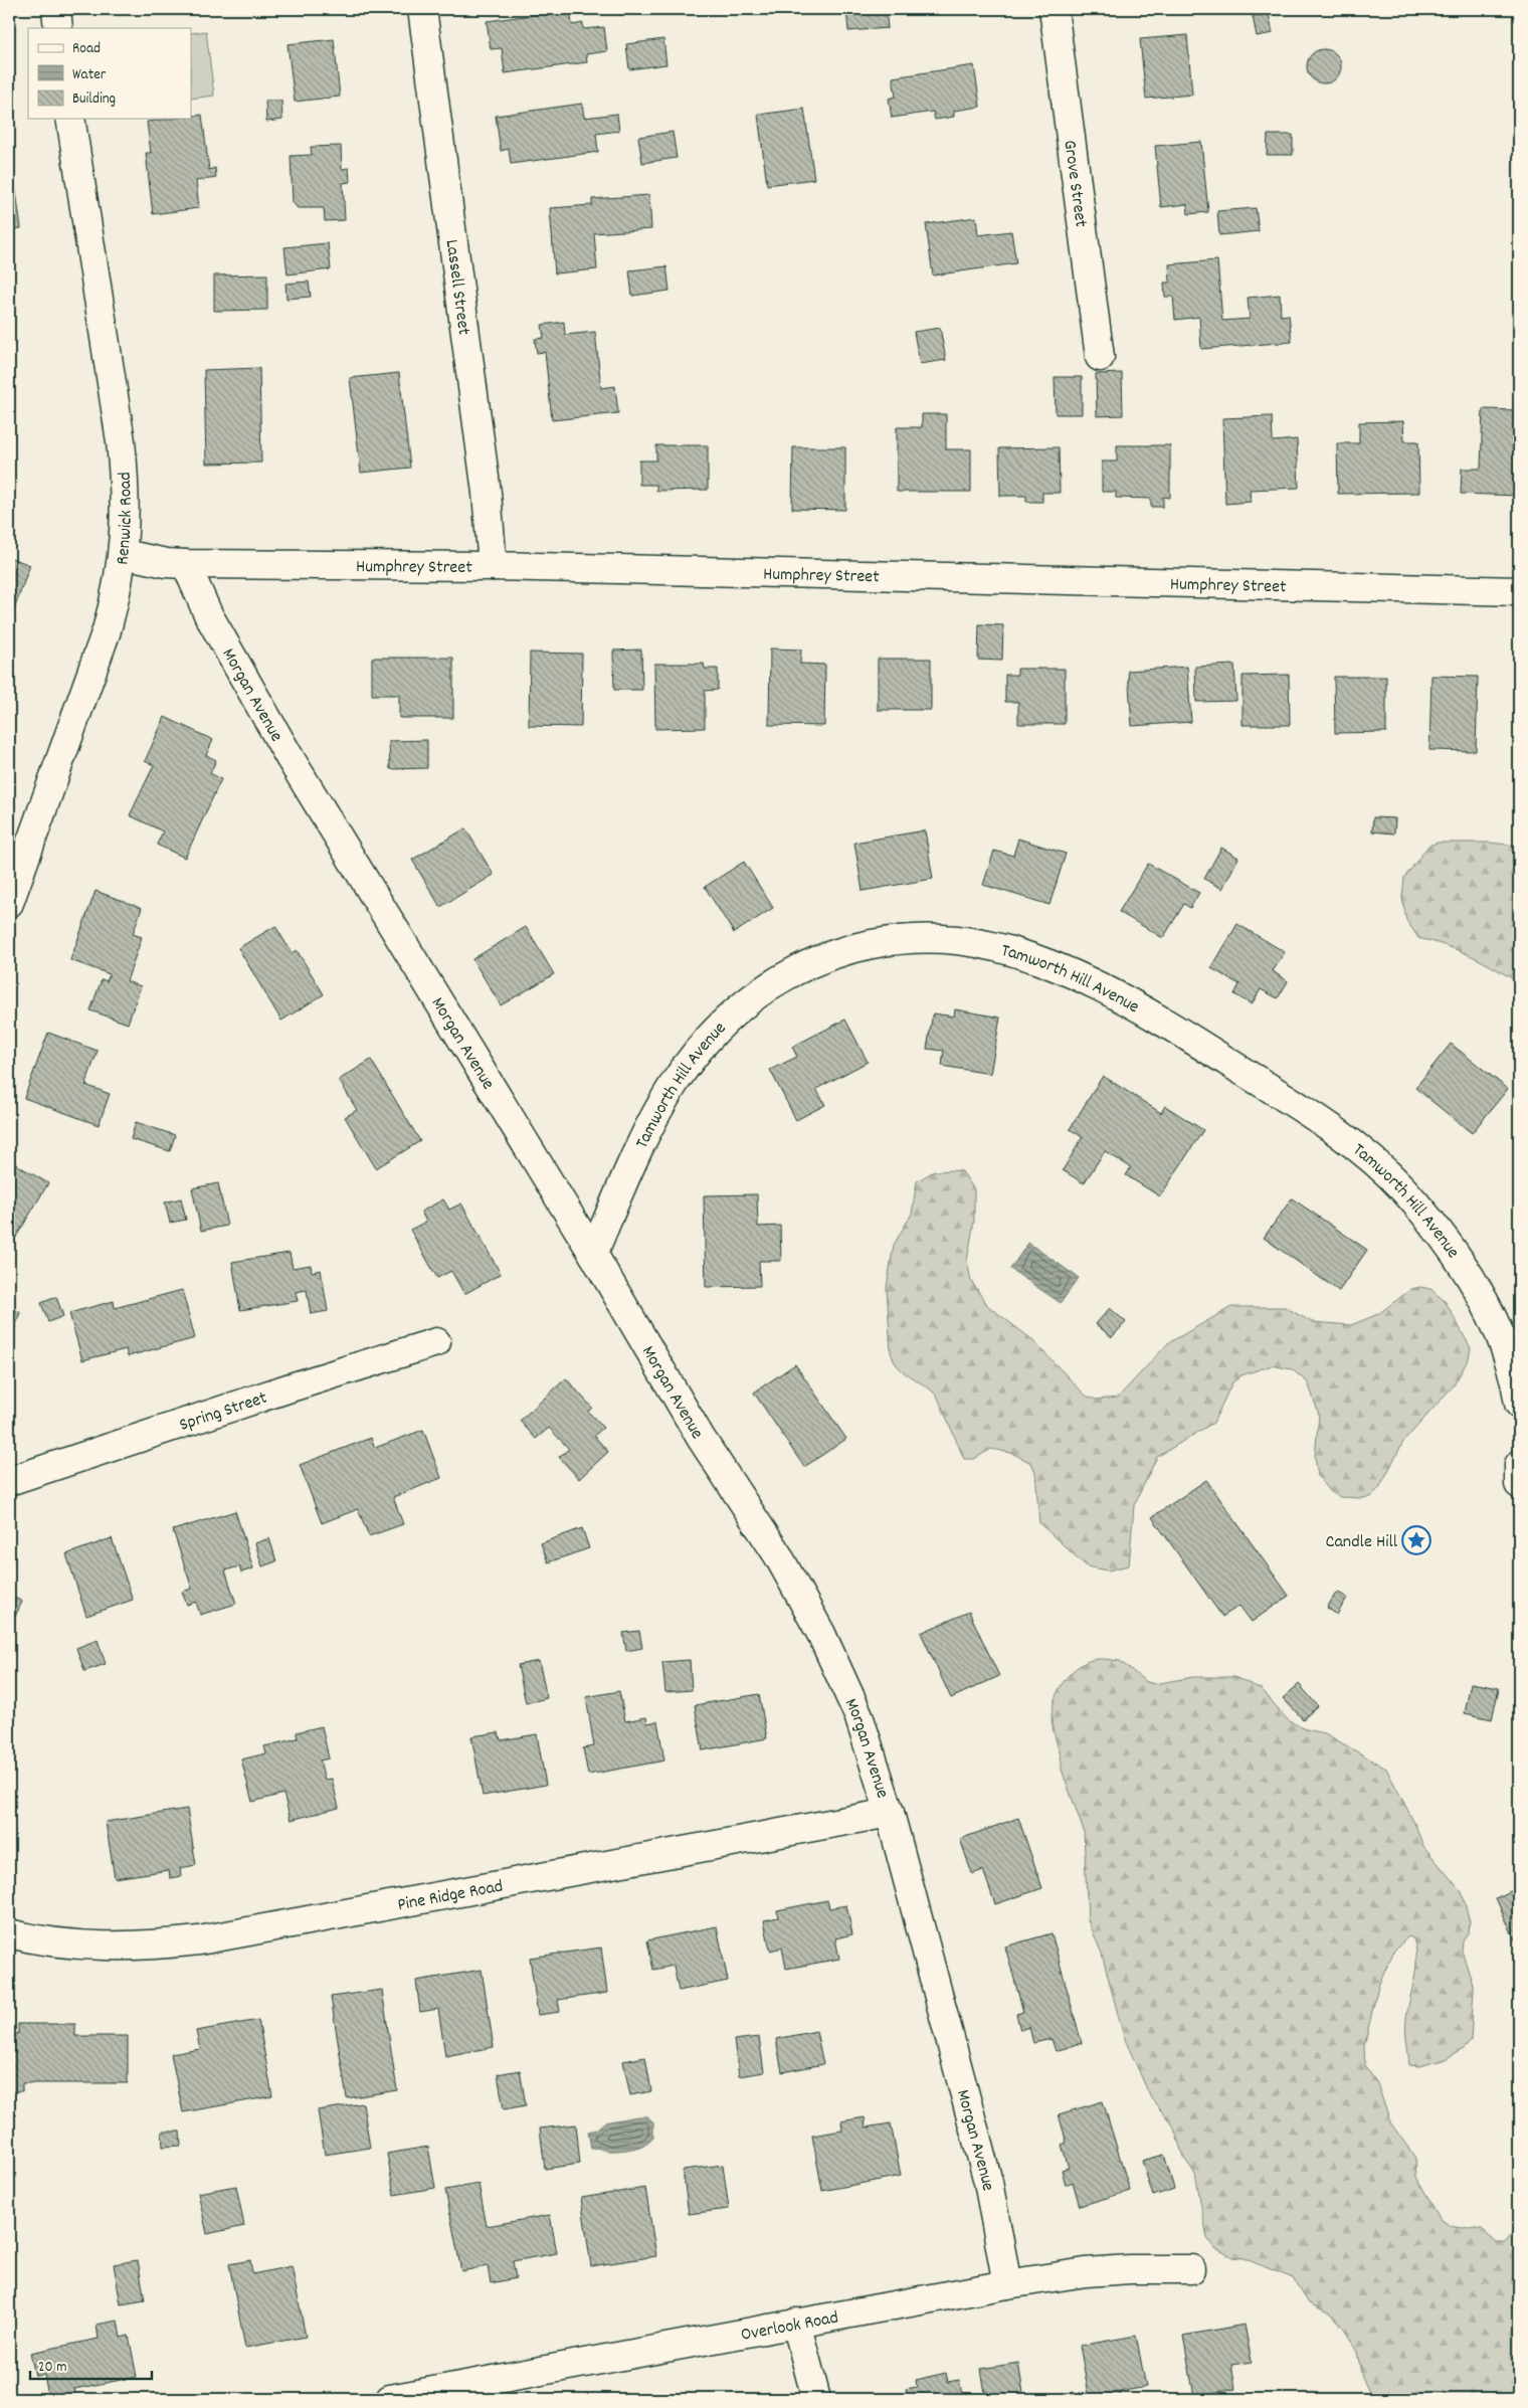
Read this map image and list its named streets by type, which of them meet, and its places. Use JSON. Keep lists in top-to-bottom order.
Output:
{
  "streets": {
    "street": [
      "Grove Street",
      "Lassell Street",
      "Renwick Road",
      "Humphrey Street",
      "Morgan Avenue",
      "Tamworth Hill Avenue",
      "Spring Street",
      "Pine Ridge Road",
      "Overlook Road"
    ]
  },
  "crossings": [
    ["Lassell Street", "Humphrey Street"],
    ["Renwick Road", "Humphrey Street"],
    ["Humphrey Street", "Morgan Avenue"],
    ["Morgan Avenue", "Tamworth Hill Avenue"],
    ["Morgan Avenue", "Pine Ridge Road"],
    ["Morgan Avenue", "Overlook Road"]
  ],
  "places": {
    "place": ["Candle Hill"]
  },
  "legend": ["Road", "Water", "Building"],
  "scale_bar": "20 m"
}
